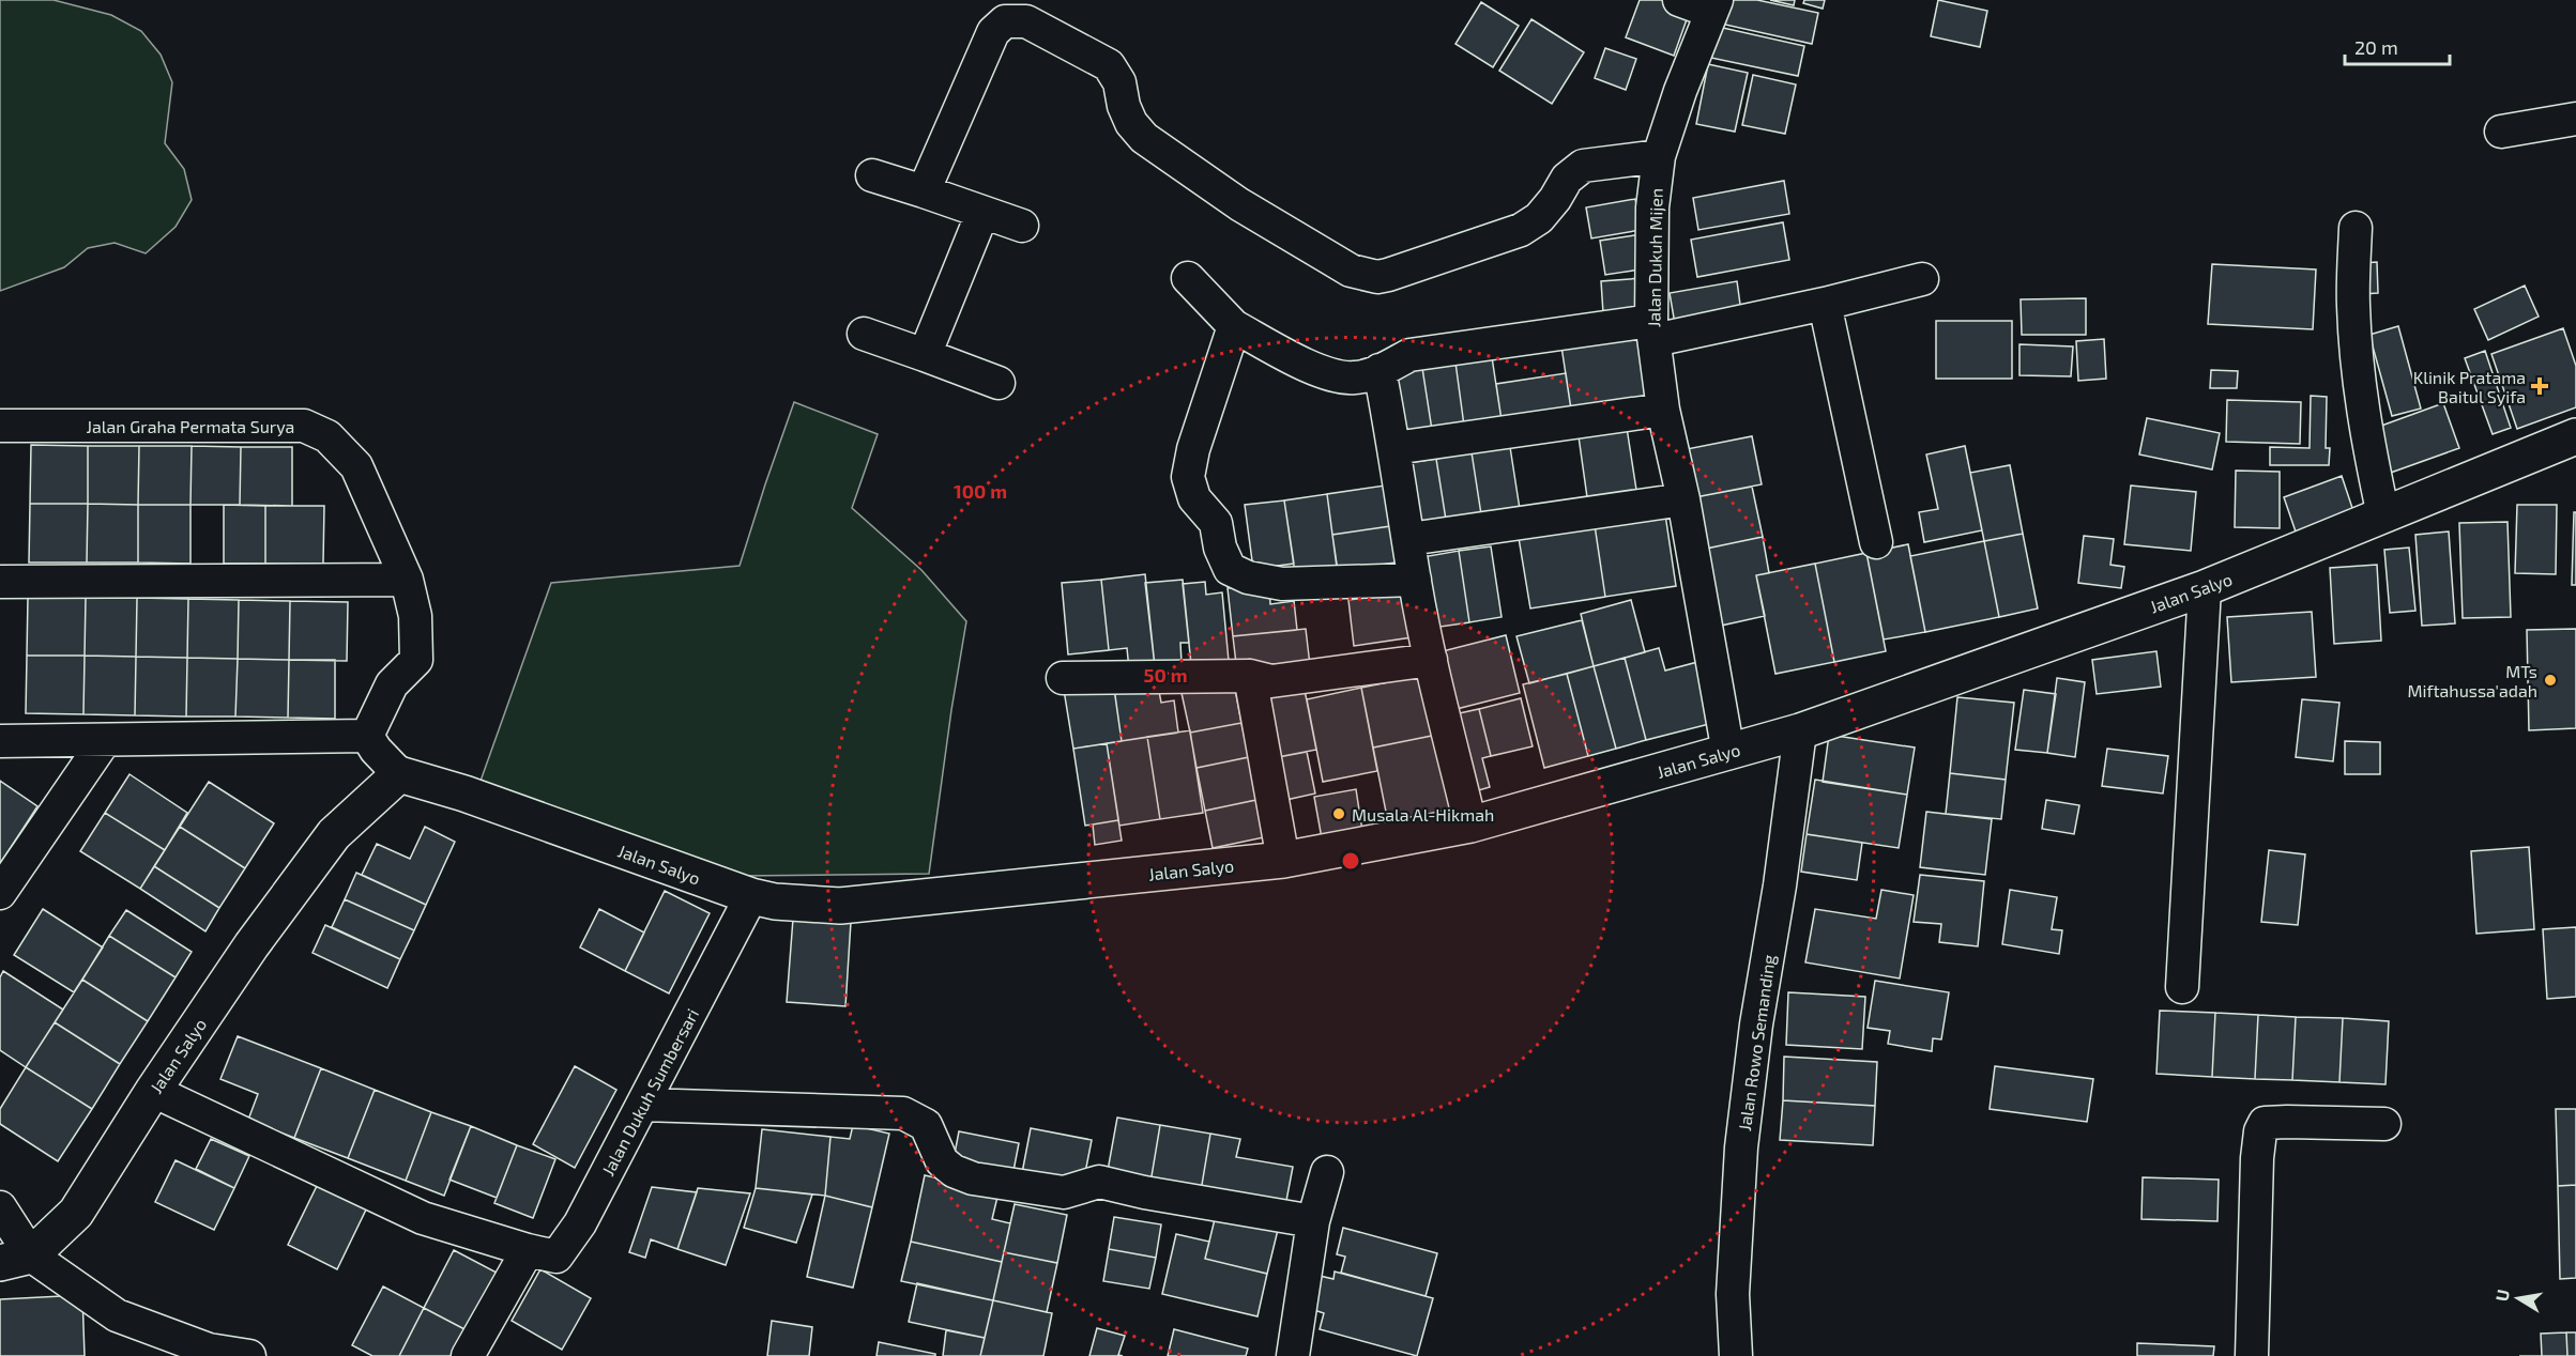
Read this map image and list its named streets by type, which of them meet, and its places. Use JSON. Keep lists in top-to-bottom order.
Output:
{
  "streets": {
    "street": [
      "Jalan Dukuh Mijen",
      "Jalan Graha Permata Surya",
      "Jalan Salyo",
      "Jalan Rowo Semanding",
      "Jalan Dukuh Sumbersari"
    ]
  },
  "crossings": [
    ["Jalan Dukuh Mijen", "Jalan Salyo"],
    ["Jalan Salyo", "Jalan Rowo Semanding"],
    ["Jalan Salyo", "Jalan Dukuh Sumbersari"]
  ],
  "places": {
    "health": ["Klinik Pratama Baitul Syifa"],
    "other": ["MTs Miftahussa'adah", "Musala Al-Hikmah"]
  },
  "scale_bar": "20 m",
  "north": "left",
  "rings": ["100 m", "50 m"]
}
